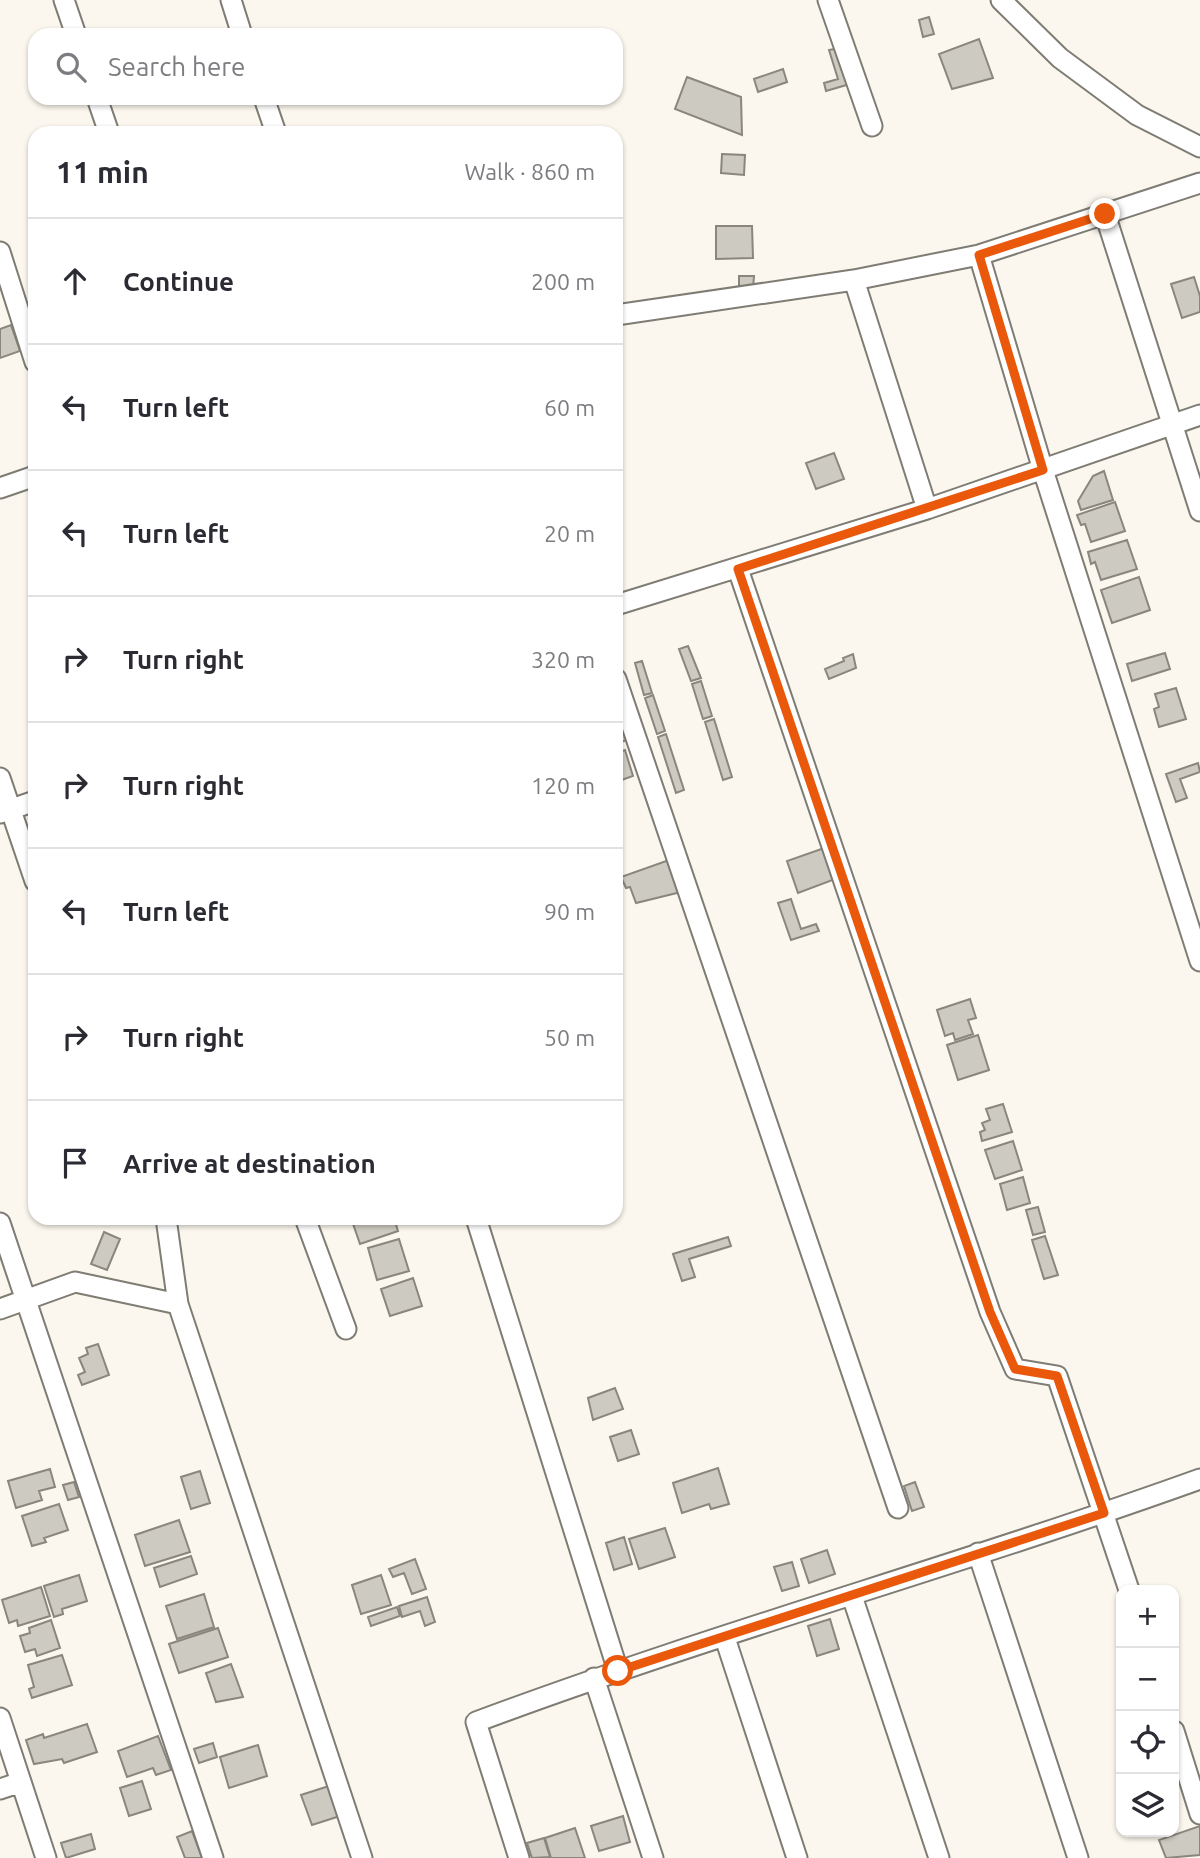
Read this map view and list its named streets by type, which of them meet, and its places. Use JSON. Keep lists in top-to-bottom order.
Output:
{
  "page": {
    "search": "Search here",
    "heading": ["11 min", "Walk · 860 m"],
    "list": [
      ["Continue", "200 m"],
      ["Turn left", "60 m"],
      ["Turn left", "20 m"],
      ["Turn right", "320 m"],
      ["Turn right", "120 m"],
      ["Turn left", "90 m"],
      ["Turn right", "50 m"],
      "Arrive at destination"
    ],
    "map_buttons": ["+", "−"]
  }
}
